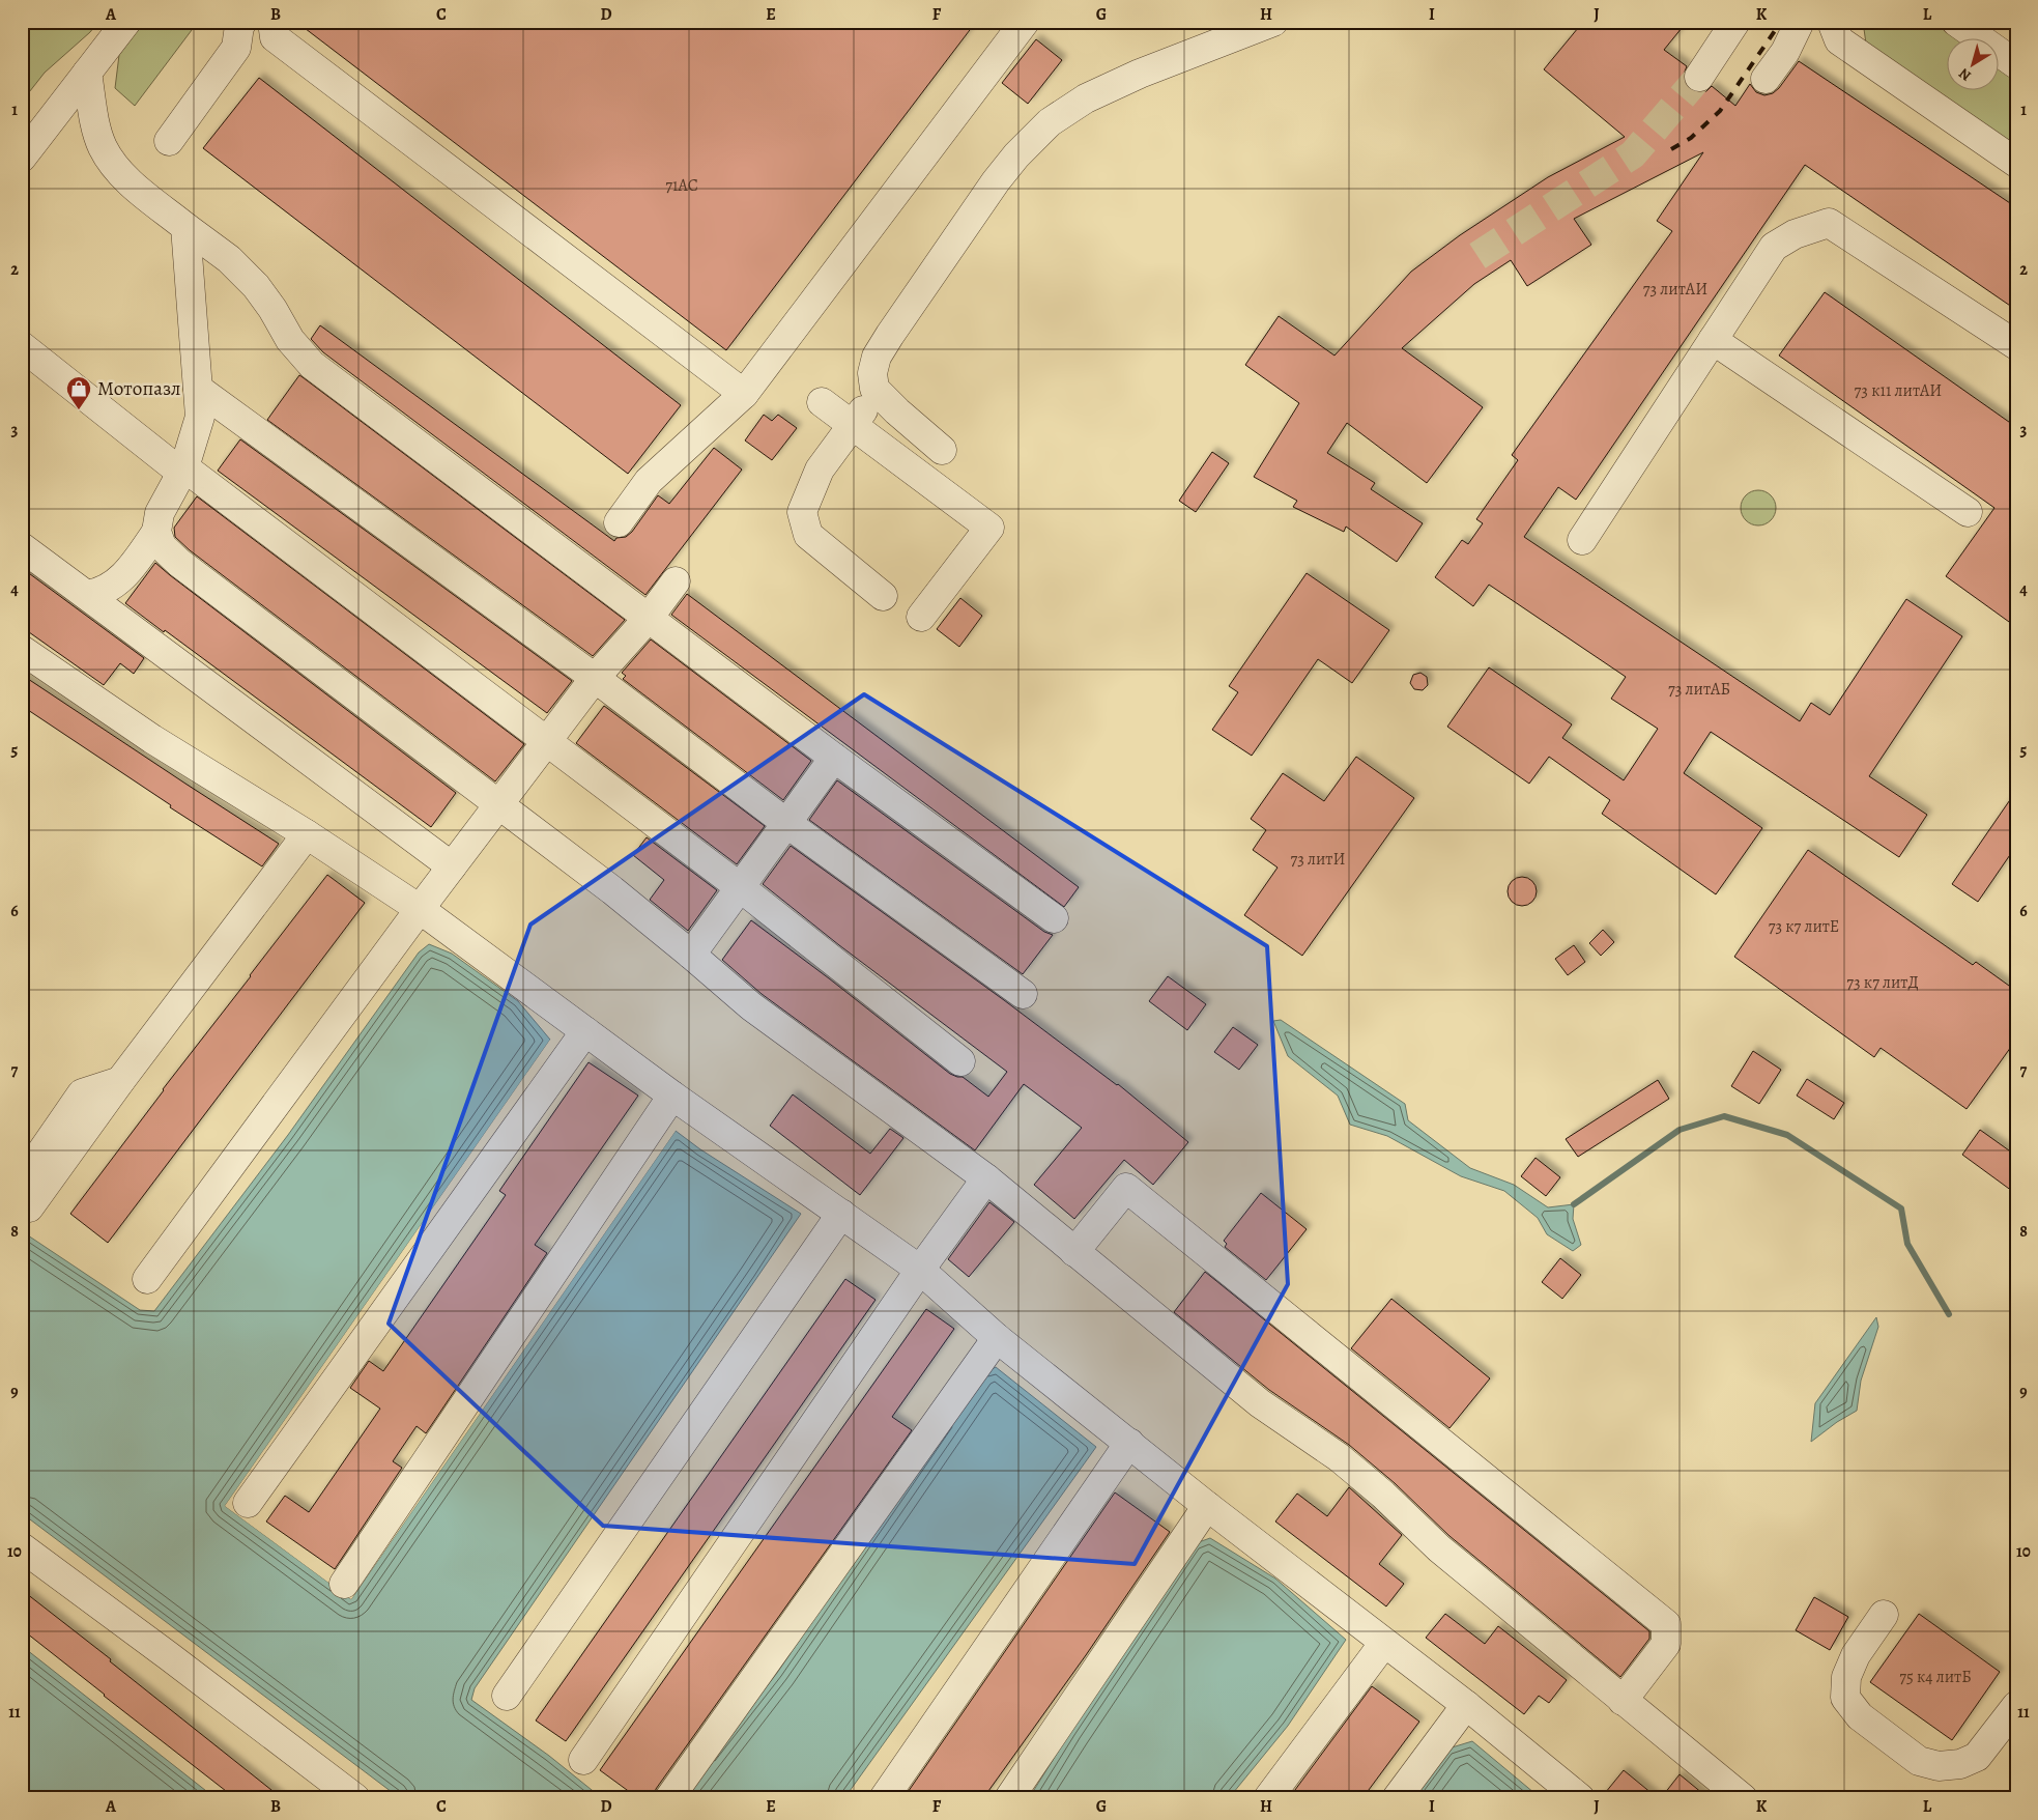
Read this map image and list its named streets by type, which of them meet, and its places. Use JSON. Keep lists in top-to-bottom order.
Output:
{
  "places": {
    "shop": ["Мотопазл"]
  },
  "house_numbers": [
    "71АС",
    "73 литАИ",
    "73 к11 литАИ",
    "73 литАБ",
    "73 литИ",
    "73 к7 литЕ",
    "73 к7 литД",
    "75 к4 литБ"
  ],
  "north": "bottom left",
  "grid": {
    "columns": [
      "A",
      "B",
      "C",
      "D",
      "E",
      "F",
      "G",
      "H",
      "I",
      "J",
      "K",
      "L"
    ],
    "rows": [
      "1",
      "2",
      "3",
      "4",
      "5",
      "6",
      "7",
      "8",
      "9",
      "10",
      "11"
    ]
  }
}
